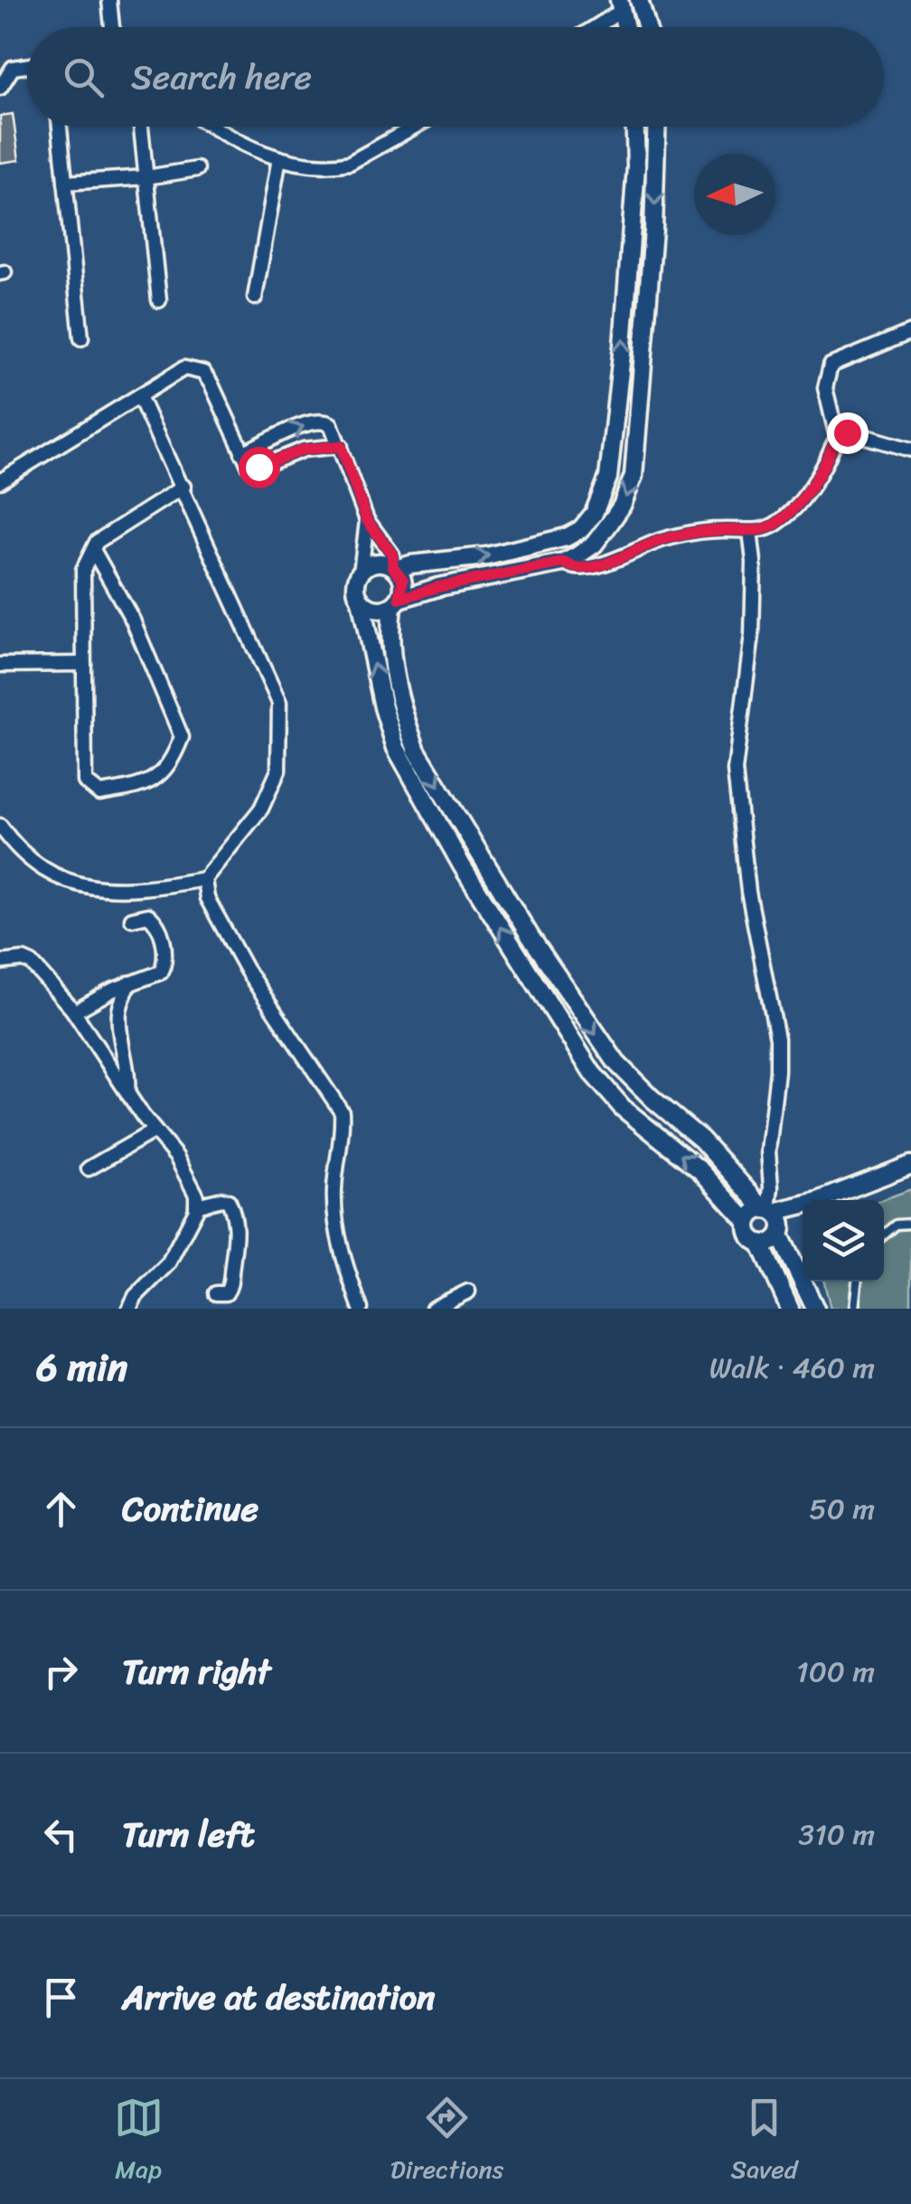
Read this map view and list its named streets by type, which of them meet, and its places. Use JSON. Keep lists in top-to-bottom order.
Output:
{
  "north": "left",
  "page": {
    "search": "Search here",
    "heading": ["6 min", "Walk · 460 m"],
    "list": [
      ["Continue", "50 m"],
      ["Turn right", "100 m"],
      ["Turn left", "310 m"],
      "Arrive at destination"
    ],
    "nav": ["Map", "Directions", "Saved"]
  }
}
